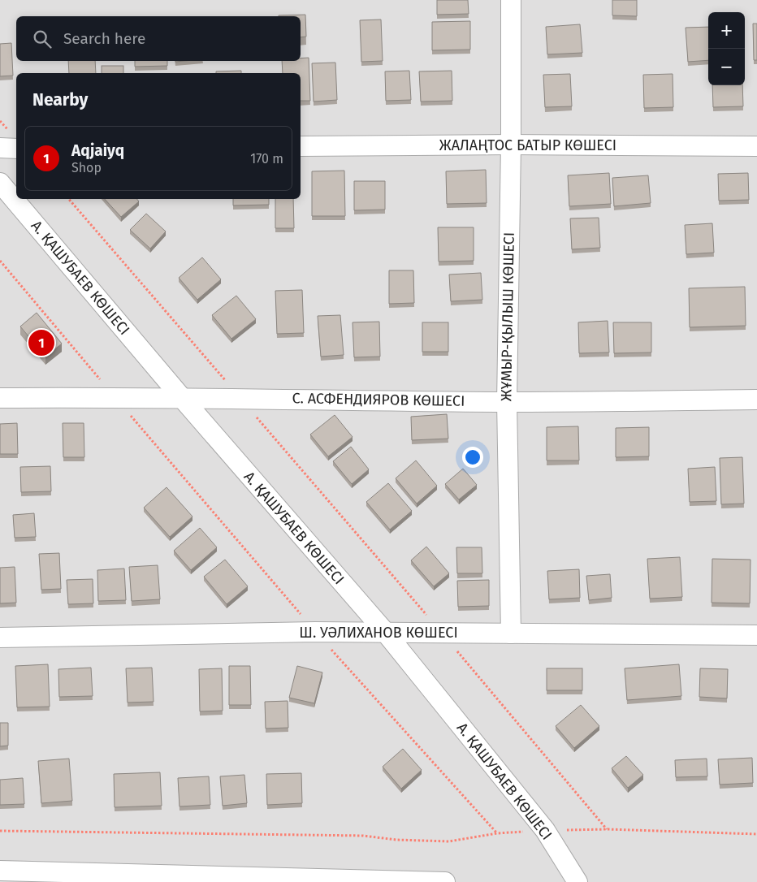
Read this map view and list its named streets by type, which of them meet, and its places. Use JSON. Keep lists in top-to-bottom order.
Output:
{
  "streets": {
    "street": [
      "ЖАЛАҢТОС БАТЫР КӨШЕСІ",
      "А. ҚАШУБАЕВ КӨШЕСІ",
      "ЖҰМЫР-ҚЫЛЫШ КӨШЕСІ",
      "С. АСФЕНДИЯРОВ КӨШЕСІ",
      "Ш. УӘЛИХАНОВ КӨШЕСІ"
    ]
  },
  "crossings": [
    ["ЖАЛАҢТОС БАТЫР КӨШЕСІ", "ЖҰМЫР-ҚЫЛЫШ КӨШЕСІ"],
    ["А. ҚАШУБАЕВ КӨШЕСІ", "С. АСФЕНДИЯРОВ КӨШЕСІ"],
    ["А. ҚАШУБАЕВ КӨШЕСІ", "Ш. УӘЛИХАНОВ КӨШЕСІ"],
    ["ЖҰМЫР-ҚЫЛЫШ КӨШЕСІ", "С. АСФЕНДИЯРОВ КӨШЕСІ"],
    ["ЖҰМЫР-ҚЫЛЫШ КӨШЕСІ", "Ш. УӘЛИХАНОВ КӨШЕСІ"]
  ],
  "page": {
    "map_buttons": ["+", "−"],
    "search": "Search here",
    "heading": "Nearby",
    "list": [
      {
        "mark": "1",
        "name": "Aqjaiyq",
        "note": "Shop",
        "value": "170 m"
      }
    ],
    "pins": "1"
  }
}
